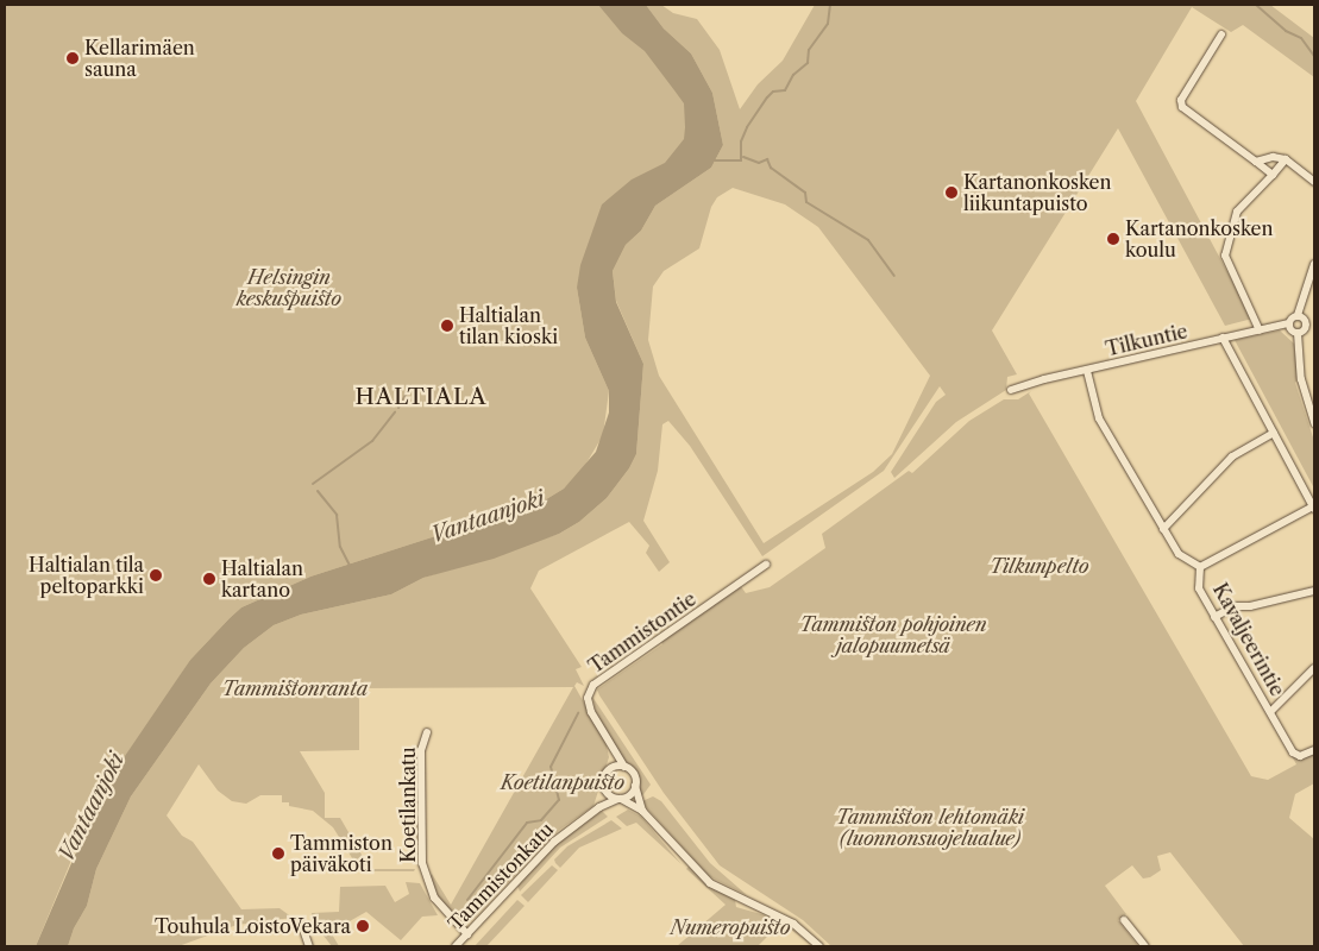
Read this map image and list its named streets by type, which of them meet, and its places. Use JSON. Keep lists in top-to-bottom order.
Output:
{
  "streets": {
    "street": [
      "Tilkuntie",
      "Tammistontie",
      "Kavaljeerintie",
      "Koetilankatu",
      "Tammistonkatu"
    ]
  },
  "crossings": [
    ["Tilkuntie", "Kavaljeerintie"],
    ["Tammistontie", "Tammistonkatu"],
    ["Koetilankatu", "Tammistonkatu"]
  ],
  "districts": ["HALTIALA"],
  "water": ["Vantaanjoki"],
  "parks": [
    "Helsingin keskuspuisto",
    "Tilkunpelto",
    "Tammiston pohjoinen jalopuumetsä",
    "Tammistonranta",
    "Koetilanpuisto",
    "Tammiston lehtomäki (luonnonsuojelualue)",
    "Numeropuisto"
  ],
  "places": [
    "Kellarimäen sauna",
    "Kartanonkosken liikuntapuisto",
    "Kartanonkosken koulu",
    "Haltialan tilan kioski",
    "Haltialan tila peltoparkki",
    "Haltialan kartano",
    "Tammiston päiväkoti",
    "Touhula LoistoVekara"
  ]
}
